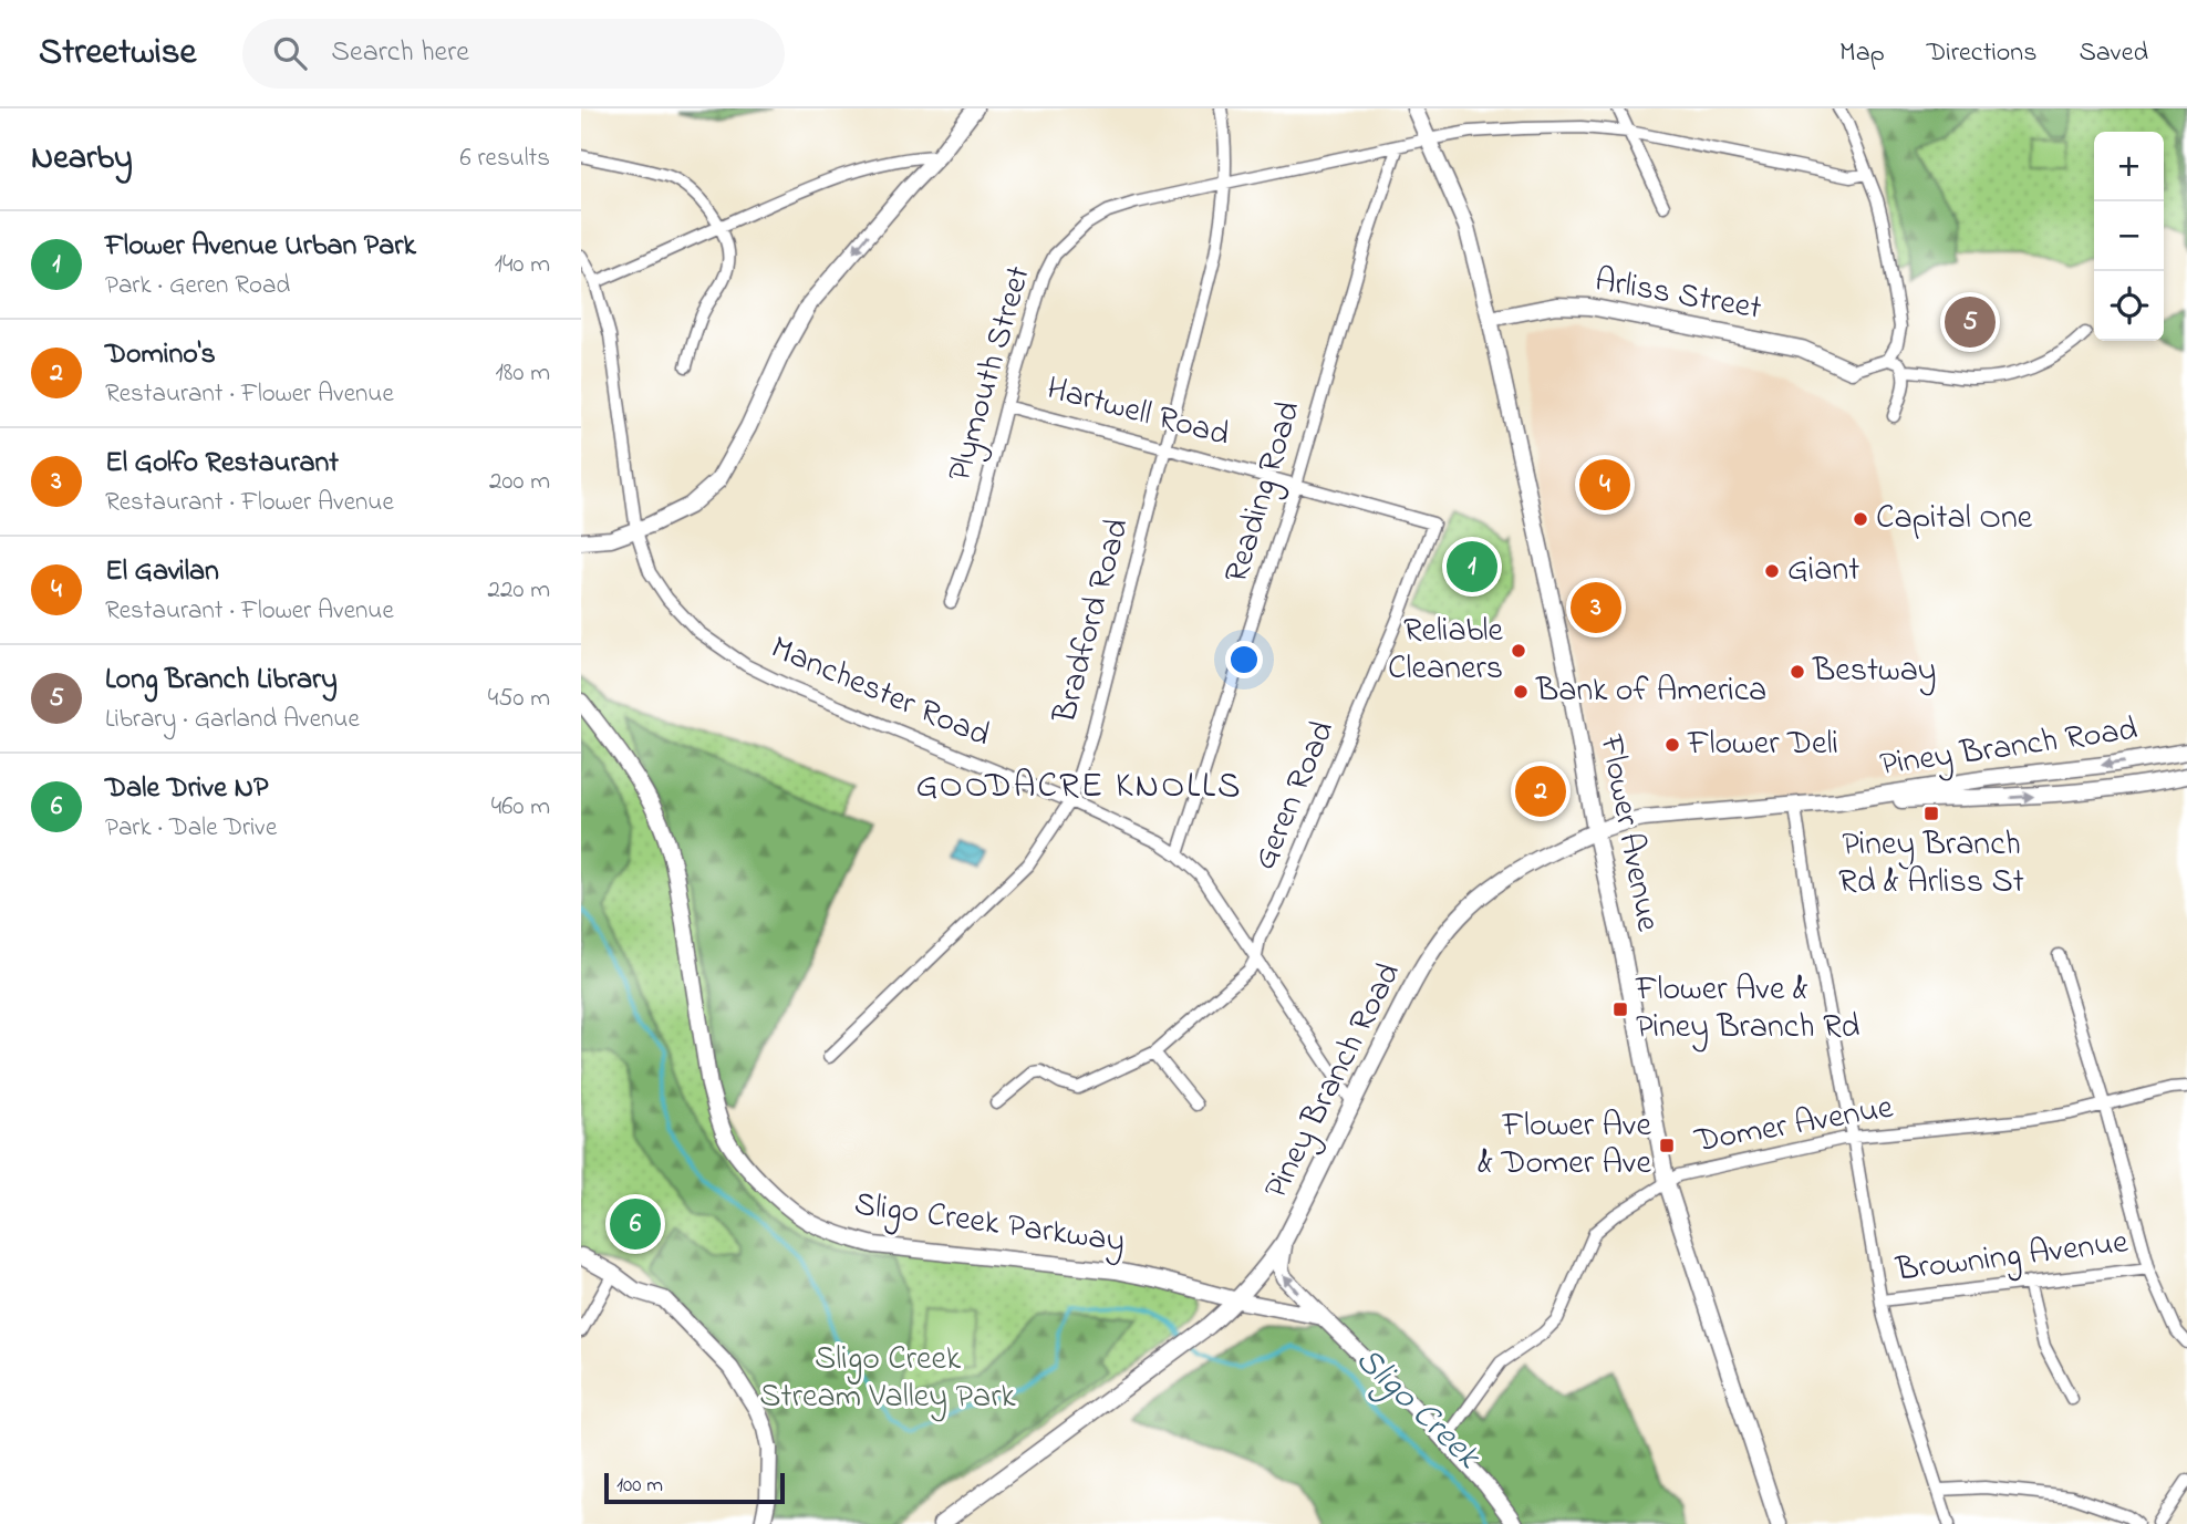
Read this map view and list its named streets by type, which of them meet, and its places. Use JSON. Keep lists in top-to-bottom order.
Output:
{
  "streets": {
    "street": [
      "Arliss Street",
      "Plymouth Street",
      "Hartwell Road",
      "Reading Road",
      "Bradford Road",
      "Manchester Road",
      "Piney Branch Road",
      "Geren Road",
      "Flower Avenue",
      "Domer Avenue",
      "Sligo Creek Parkway",
      "Browning Avenue"
    ]
  },
  "crossings": [
    ["Arliss Street", "Flower Avenue"],
    ["Plymouth Street", "Hartwell Road"],
    ["Plymouth Street", "Reading Road"],
    ["Plymouth Street", "Bradford Road"],
    ["Plymouth Street", "Flower Avenue"],
    ["Hartwell Road", "Reading Road"],
    ["Hartwell Road", "Bradford Road"],
    ["Hartwell Road", "Geren Road"],
    ["Reading Road", "Manchester Road"],
    ["Bradford Road", "Manchester Road"],
    ["Manchester Road", "Piney Branch Road"],
    ["Manchester Road", "Geren Road"],
    ["Piney Branch Road", "Flower Avenue"],
    ["Piney Branch Road", "Sligo Creek Parkway"],
    ["Flower Avenue", "Domer Avenue"]
  ],
  "districts": ["GOODACRE KNOLLS"],
  "water": ["Sligo Creek"],
  "parks": ["Sligo Creek Stream Valley Park"],
  "places": {
    "other": [
      "Capital One",
      "Giant",
      "Reliable Cleaners",
      "Bestway",
      "Bank of America",
      "Flower Deli"
    ],
    "transit": ["Piney Branch Rd & Arliss St", "Flower Ave & Piney Branch Rd", "Flower Ave & Domer Ave"]
  },
  "scale_bar": "100 m",
  "page": {
    "header": "Streetwise",
    "search": "Search here",
    "nav": ["Map", "Directions", "Saved"],
    "heading": ["Nearby", "6 results"],
    "map_buttons": ["+", "−"],
    "list": [
      {
        "mark": "1",
        "name": "Flower Avenue Urban Park",
        "note": "Park · Geren Road",
        "value": "140 m"
      },
      {
        "mark": "2",
        "name": "Domino's",
        "note": "Restaurant · Flower Avenue",
        "value": "180 m"
      },
      {
        "mark": "3",
        "name": "El Golfo Restaurant",
        "note": "Restaurant · Flower Avenue",
        "value": "200 m"
      },
      {
        "mark": "4",
        "name": "El Gavilan",
        "note": "Restaurant · Flower Avenue",
        "value": "220 m"
      },
      {
        "mark": "5",
        "name": "Long Branch Library",
        "note": "Library · Garland Avenue",
        "value": "450 m"
      },
      {
        "mark": "6",
        "name": "Dale Drive NP",
        "note": "Park · Dale Drive",
        "value": "460 m"
      }
    ],
    "pins": [
      "5",
      "4",
      "1",
      "3",
      "2",
      "6"
    ],
    "scale": "100 m"
  }
}
